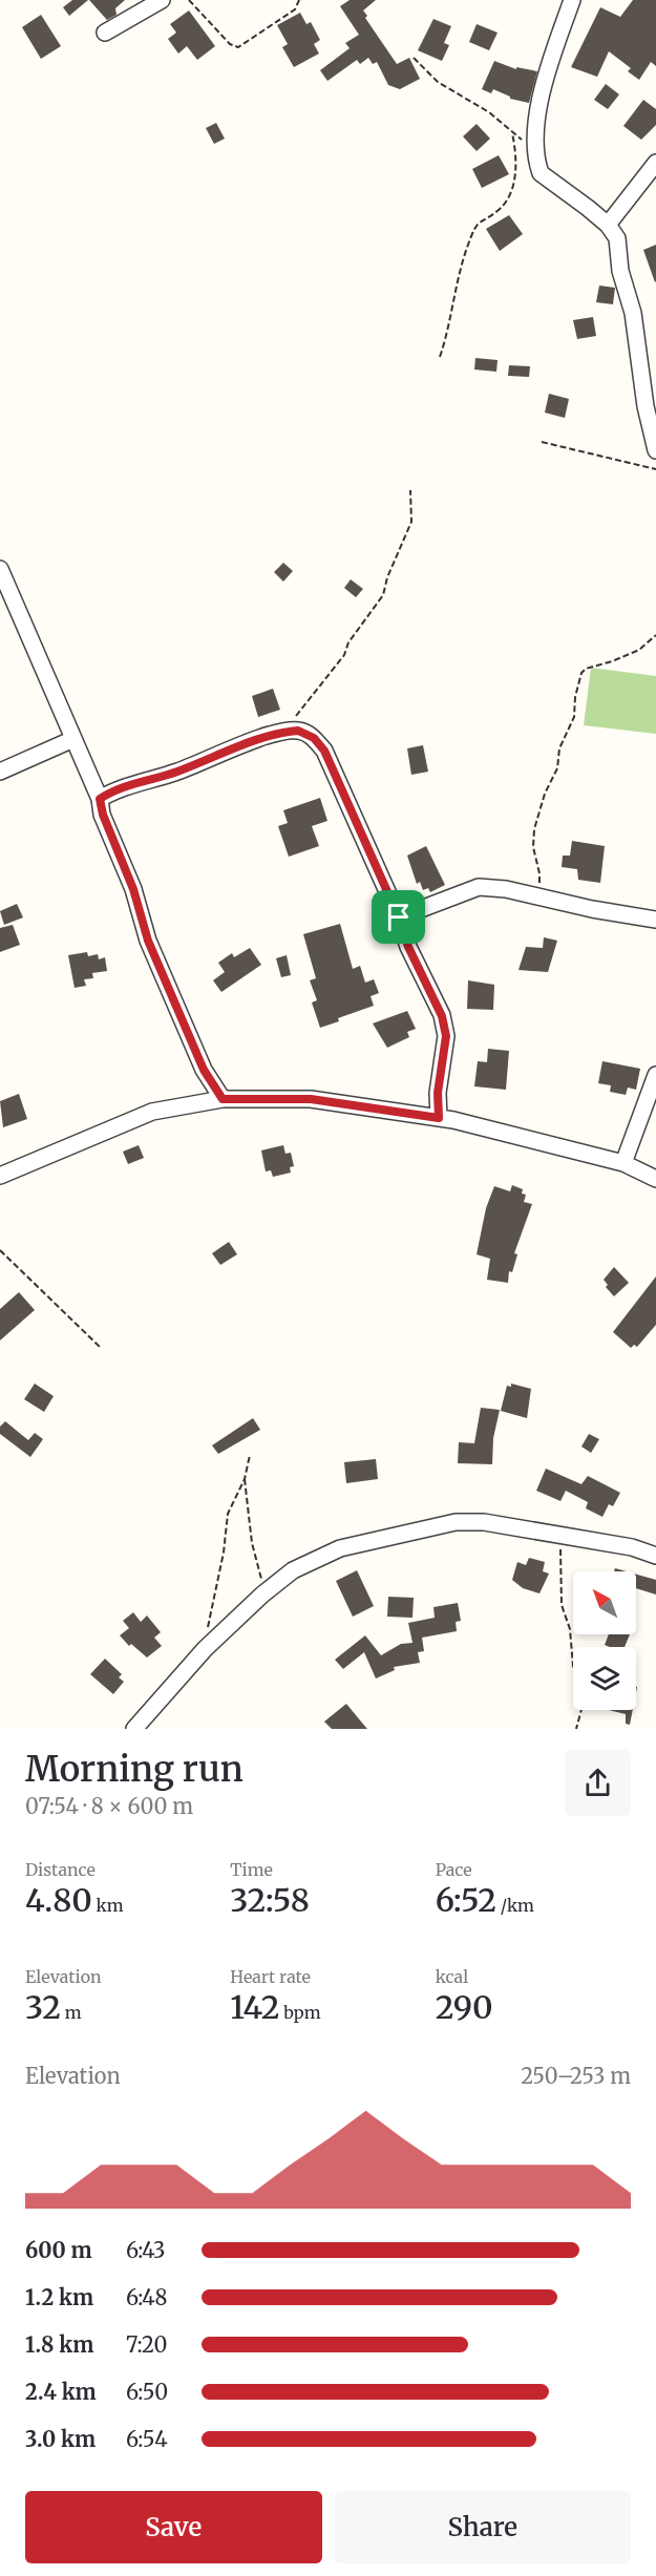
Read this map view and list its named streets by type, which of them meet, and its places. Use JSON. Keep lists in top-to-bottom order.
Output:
{
  "north": "top left",
  "page": {
    "heading": ["Morning run", "07:54 · 8 × 600 m"],
    "stats": [
      ["Distance", "4.80 km"],
      ["Time", "32:58"],
      ["Pace", "6:52 /km"],
      ["Elevation", "32 m"],
      ["Heart rate", "142 bpm"],
      ["kcal", "290"]
    ],
    "chart": ["Elevation", "250–253 m"],
    "list": [
      {
        "name": "600 m",
        "note": "6:43"
      },
      {
        "name": "1.2 km",
        "note": "6:48"
      },
      {
        "name": "1.8 km",
        "note": "7:20"
      },
      {
        "name": "2.4 km",
        "note": "6:50"
      },
      {
        "name": "3.0 km",
        "note": "6:54"
      }
    ],
    "buttons": ["Save", "Share"]
  }
}
